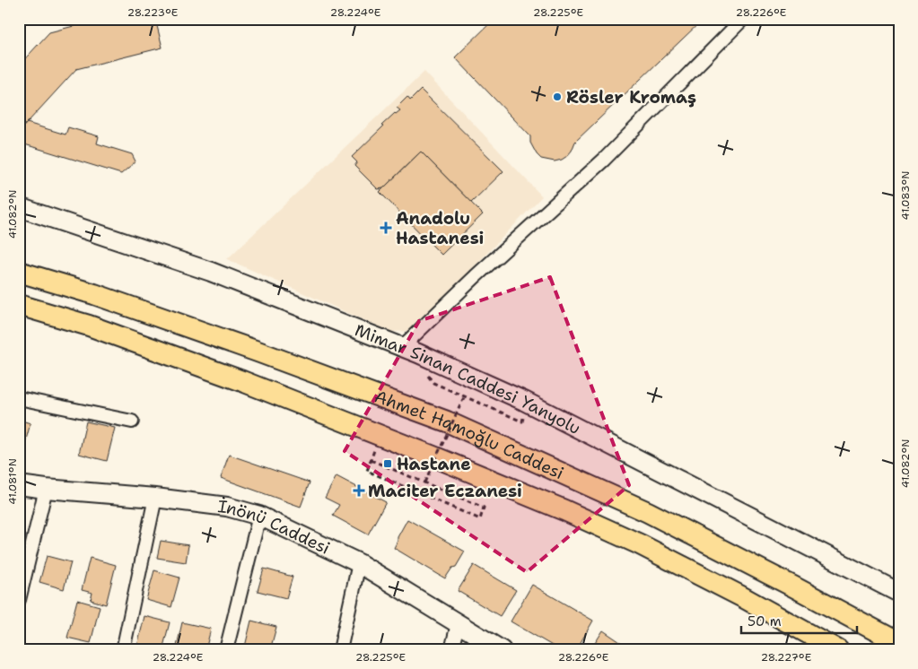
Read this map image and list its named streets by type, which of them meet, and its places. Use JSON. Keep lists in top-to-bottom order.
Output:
{
  "streets": {
    "highway": ["Ahmet Hamoğlu Caddesi"],
    "main road": ["Mimar Sinan Caddesi Yanyolu", "İnönü Caddesi"]
  },
  "places": {
    "other": ["Rösler Kromaş"],
    "health": ["Anadolu Hastanesi", "Maciter Eczanesi"],
    "transit": ["Hastane"]
  },
  "scale_bar": "50 m",
  "coordinates": [
    "28.223°E",
    "28.224°E",
    "28.225°E",
    "28.226°E",
    "41.083°N",
    "41.082°N",
    "41.081°N",
    "28.227°E"
  ]
}
